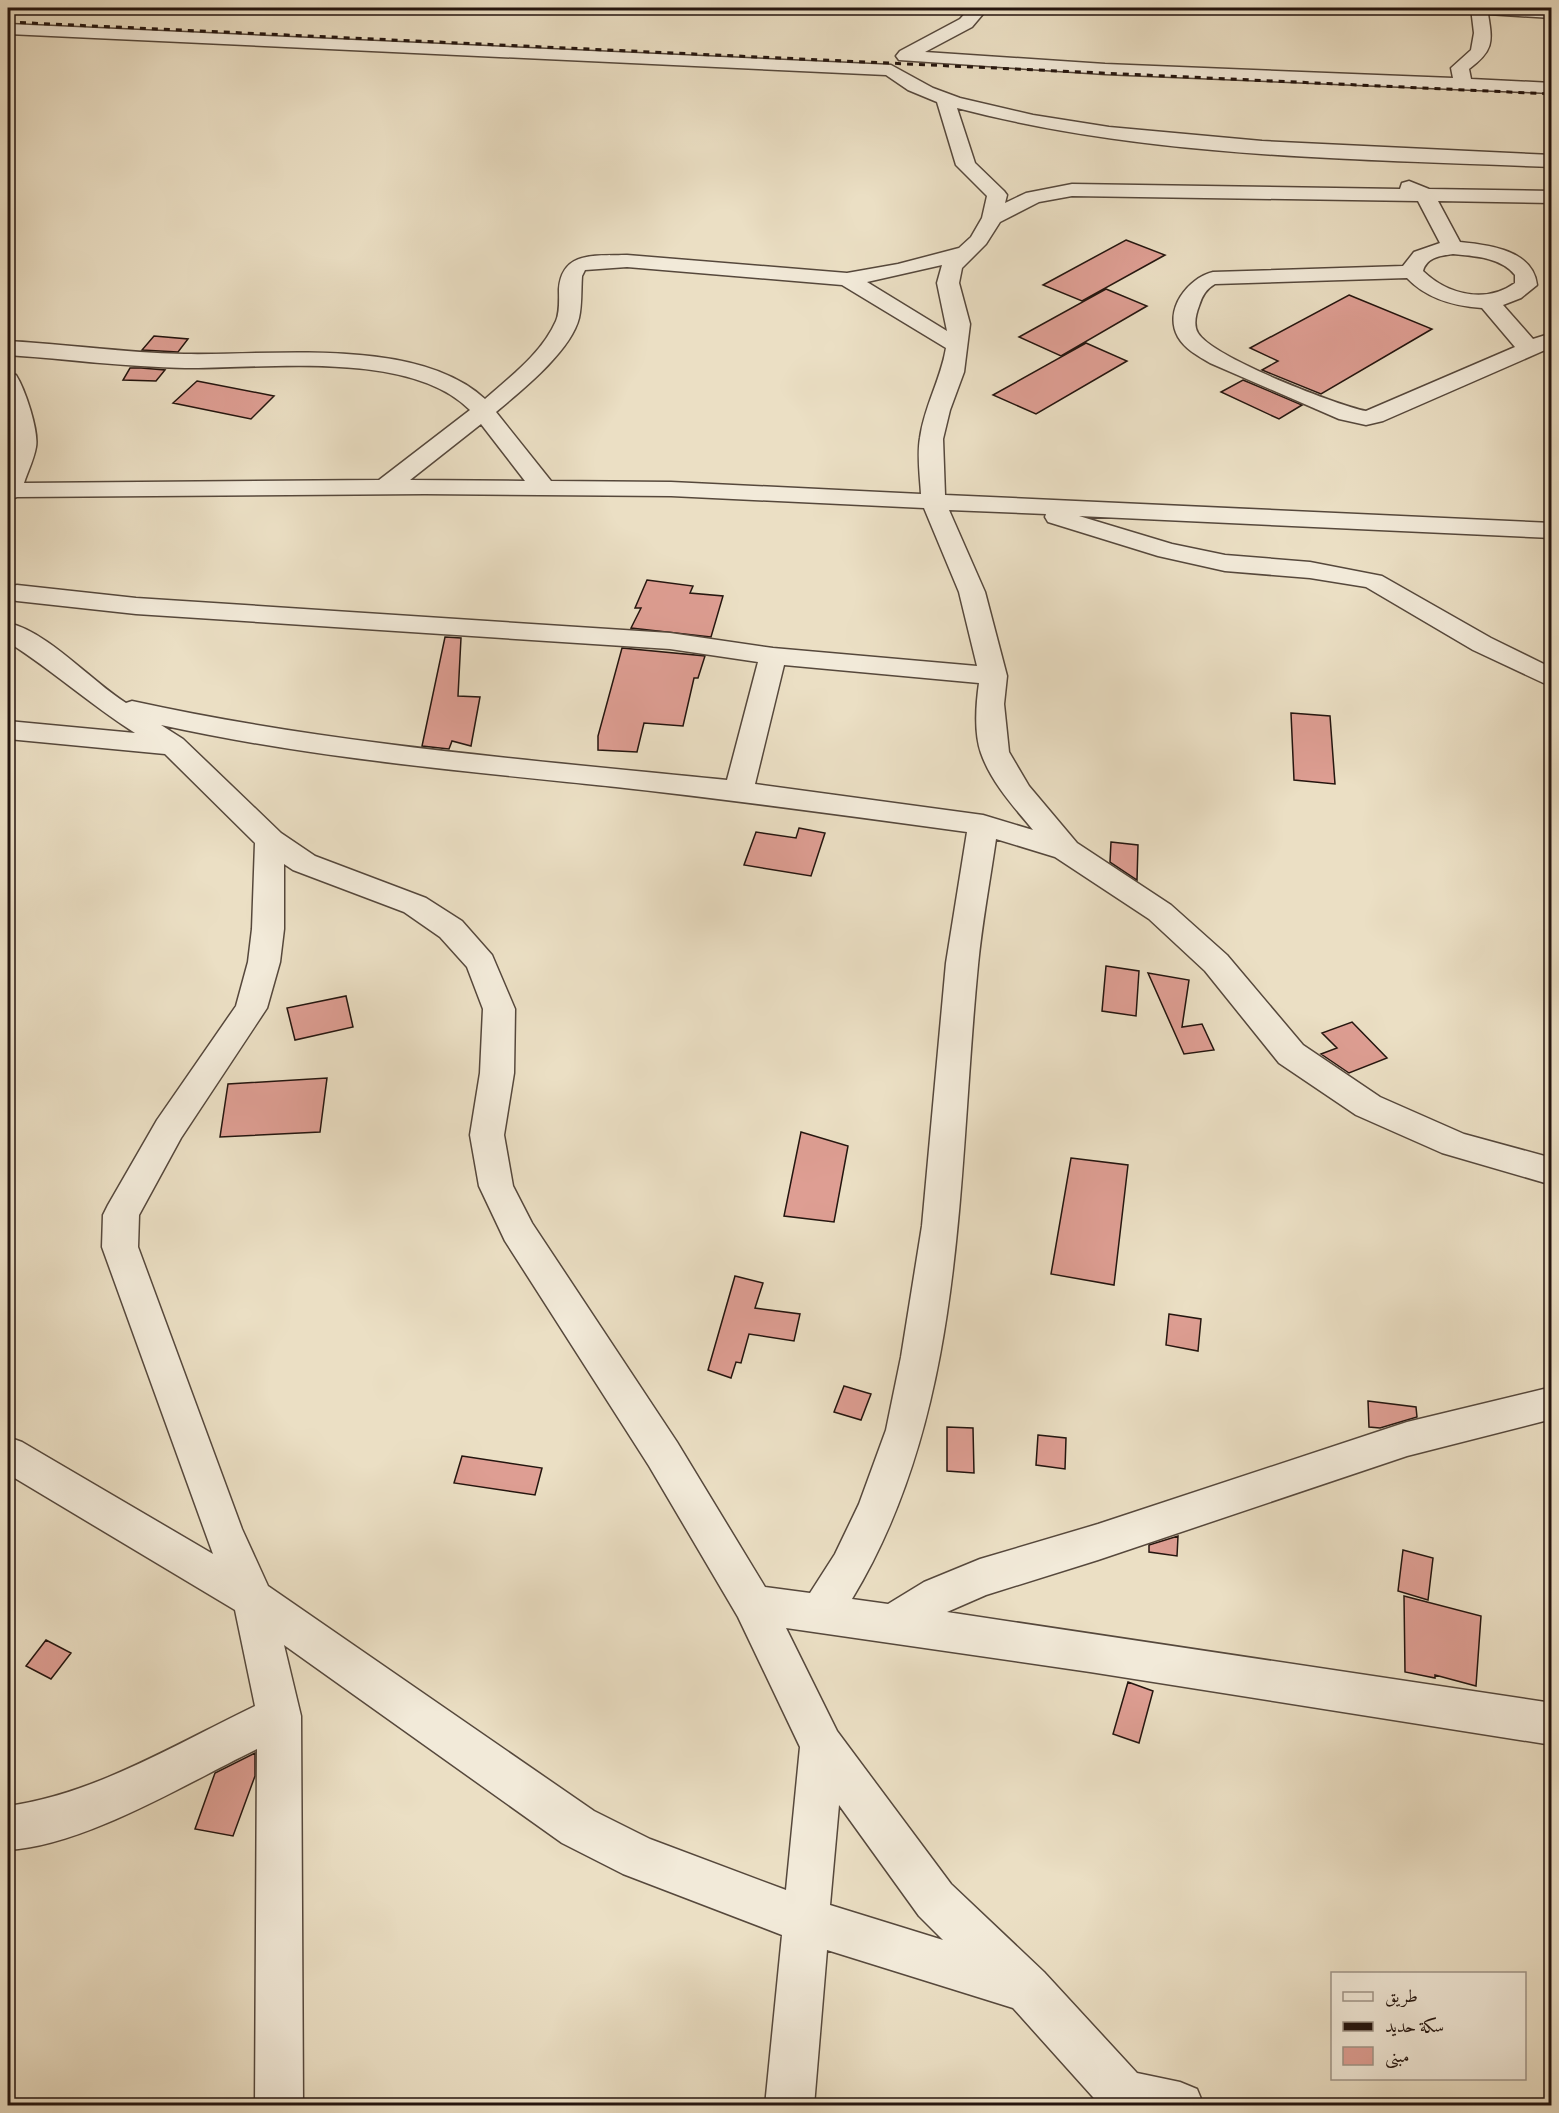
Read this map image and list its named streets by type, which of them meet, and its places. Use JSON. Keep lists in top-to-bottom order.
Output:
{
  "legend": ["طريق", "سكة حديد", "مبنى"]
}
